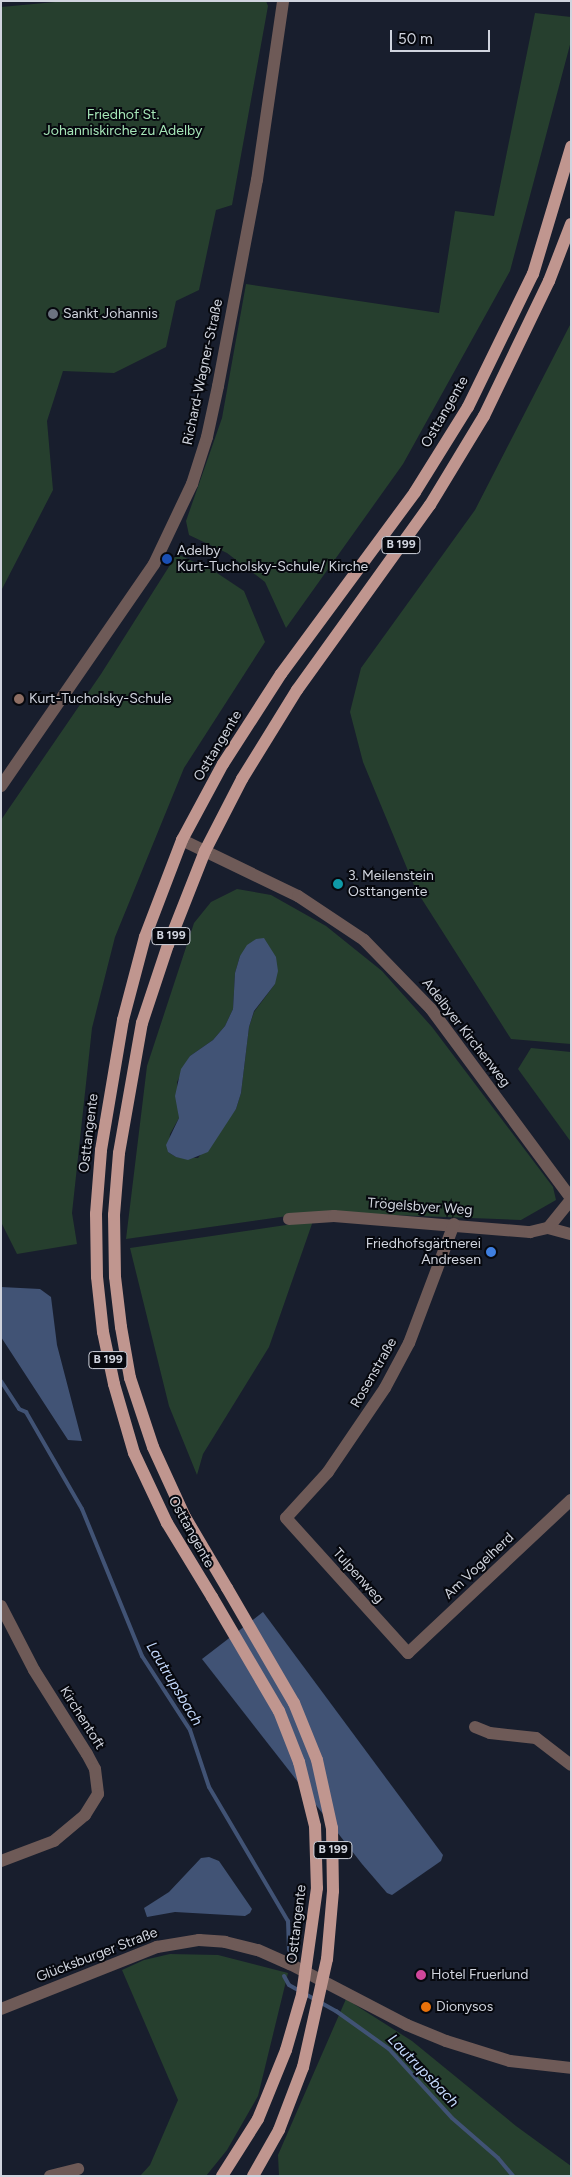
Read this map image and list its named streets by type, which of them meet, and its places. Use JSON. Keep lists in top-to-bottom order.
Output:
{
  "streets": {
    "main road": ["Osttangente", "B 199"],
    "street": [
      "Richard-Wagner-Straße",
      "Adelbyer Kirchenweg",
      "Trögelsbyer Weg",
      "Rosenstraße",
      "Am Vogelherd",
      "Tulpenweg",
      "Kirchentoft",
      "Glücksburger Straße"
    ]
  },
  "crossings": [
    ["Osttangente", "Adelbyer Kirchenweg"],
    ["Trögelsbyer Weg", "Rosenstraße"],
    ["Rosenstraße", "Tulpenweg"],
    ["Am Vogelherd", "Tulpenweg"]
  ],
  "water": ["Lautrupsbach"],
  "parks": ["Friedhof St. Johanniskirche zu Adelby"],
  "places": [
    "Sankt Johannis",
    "Adelby Kurt-Tucholsky-Schule/ Kirche",
    "Kurt-Tucholsky-Schule",
    "3. Meilenstein Osttangente",
    "Friedhofsgärtnerei Andresen",
    "Hotel Fruerlund",
    "Dionysos"
  ],
  "scale_bar": "50 m"
}
